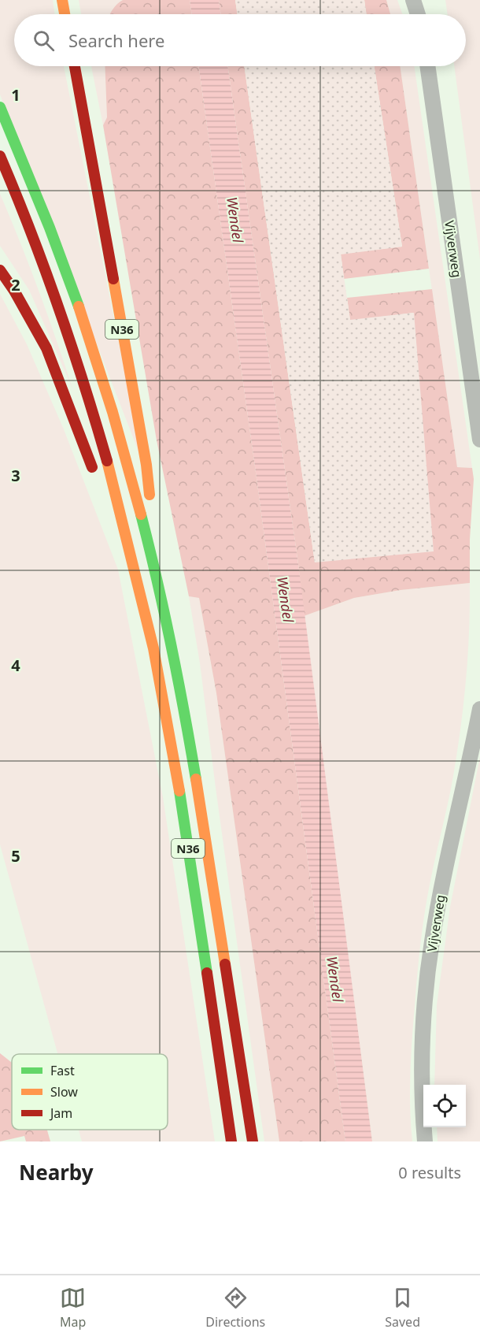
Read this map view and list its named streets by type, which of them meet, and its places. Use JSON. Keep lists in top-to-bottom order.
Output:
{
  "streets": {
    "highway": ["N36"],
    "street": ["Vijverweg"]
  },
  "water": ["Wendel"],
  "legend": ["Fast", "Slow", "Jam"],
  "page": {
    "search": "Search here",
    "heading": ["Nearby", "0 results"],
    "nav": ["Map", "Directions", "Saved"]
  },
  "grid": {
    "rows": [
      "1",
      "2",
      "3",
      "4",
      "5"
    ]
  }
}
